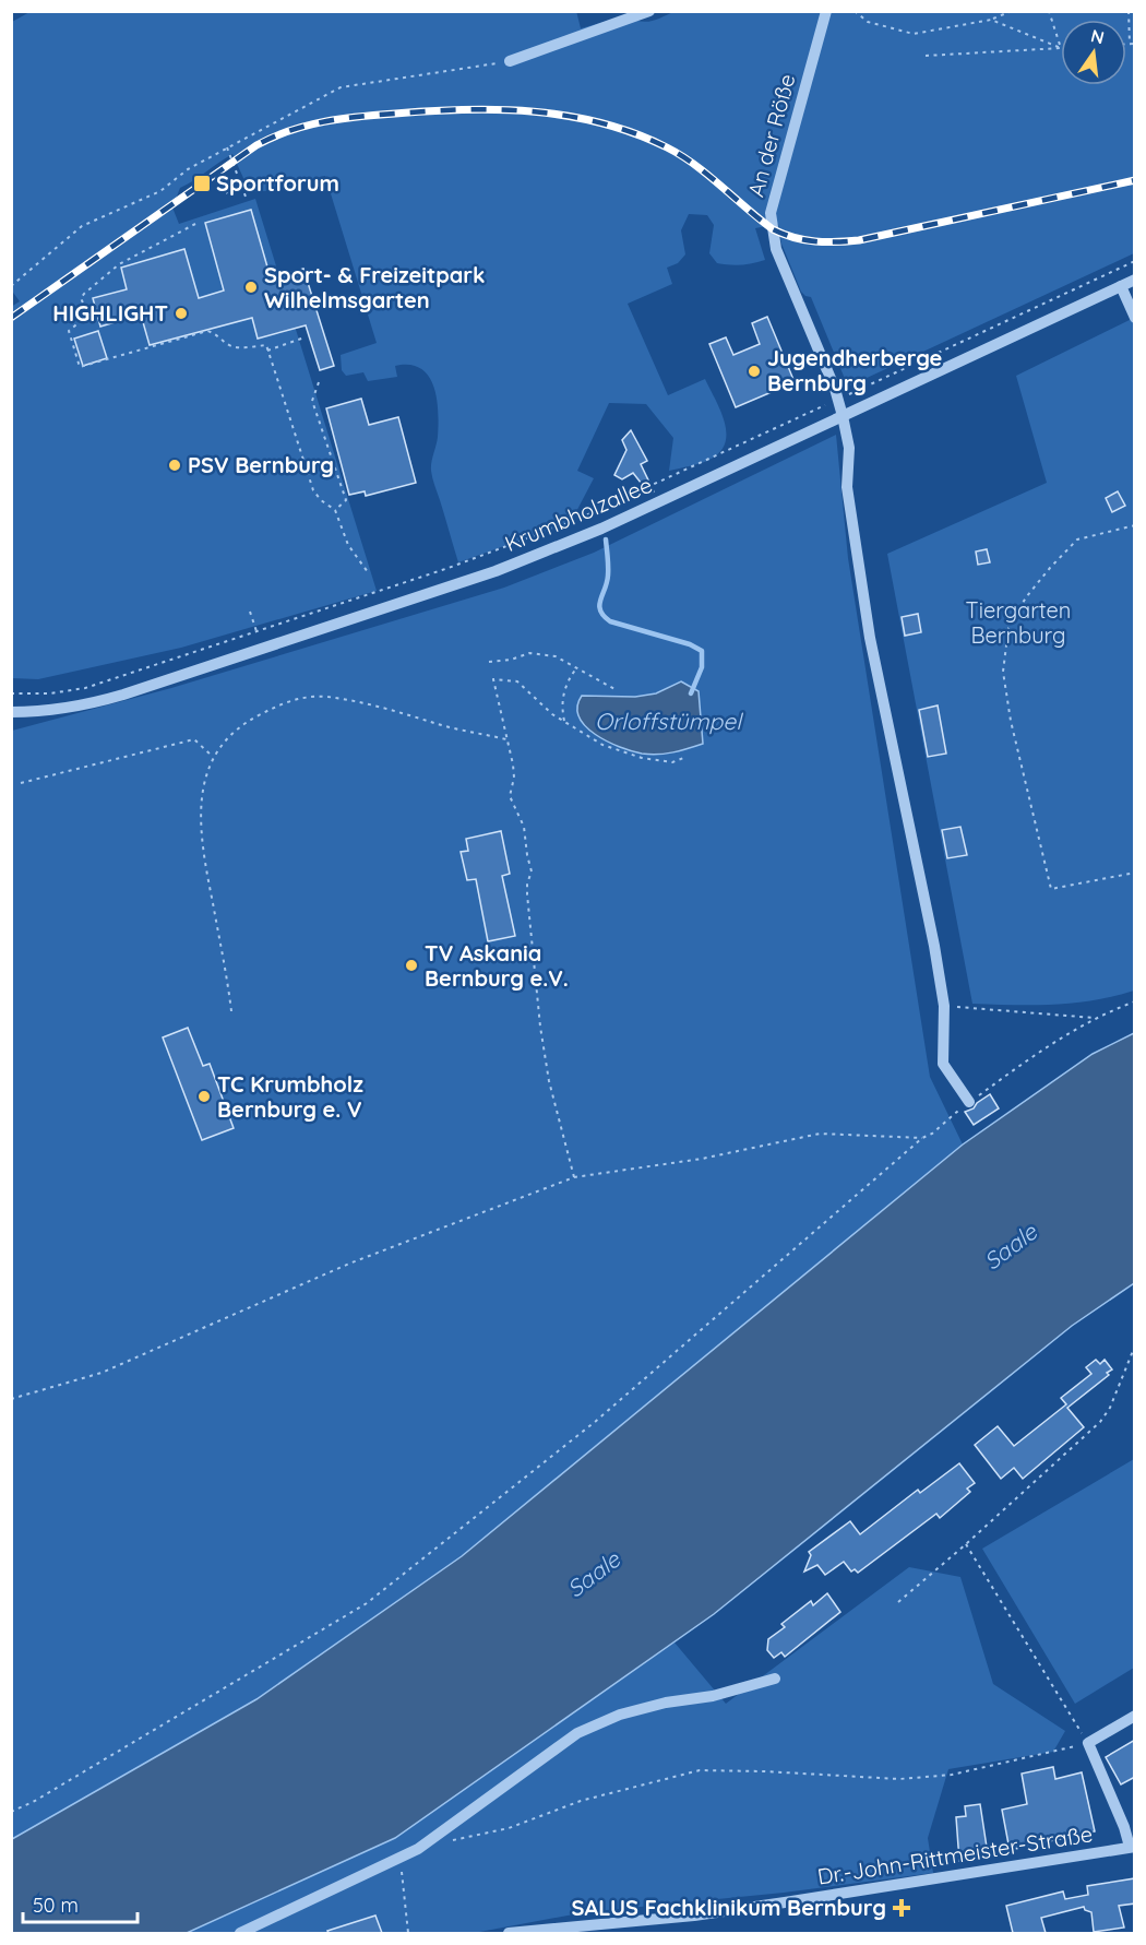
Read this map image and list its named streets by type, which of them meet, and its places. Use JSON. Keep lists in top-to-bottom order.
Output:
{
  "streets": {
    "street": ["An der Röße", "Krumbholzallee", "Dr.-John-Rittmeister-Straße"]
  },
  "crossings": [
    ["An der Röße", "Krumbholzallee"]
  ],
  "water": ["Orloffstümpel", "Saale"],
  "parks": ["Tiergarten Bernburg"],
  "places": {
    "transit": ["Sportforum"],
    "other": [
      "Sport- & Freizeitpark Wilhelmsgarten",
      "HIGHLIGHT",
      "Jugendherberge Bernburg",
      "PSV Bernburg",
      "TV Askania Bernburg e.V.",
      "TC Krumbholz Bernburg e. V"
    ],
    "health": ["SALUS Fachklinikum Bernburg"]
  },
  "scale_bar": "50 m",
  "north": "top"
}
